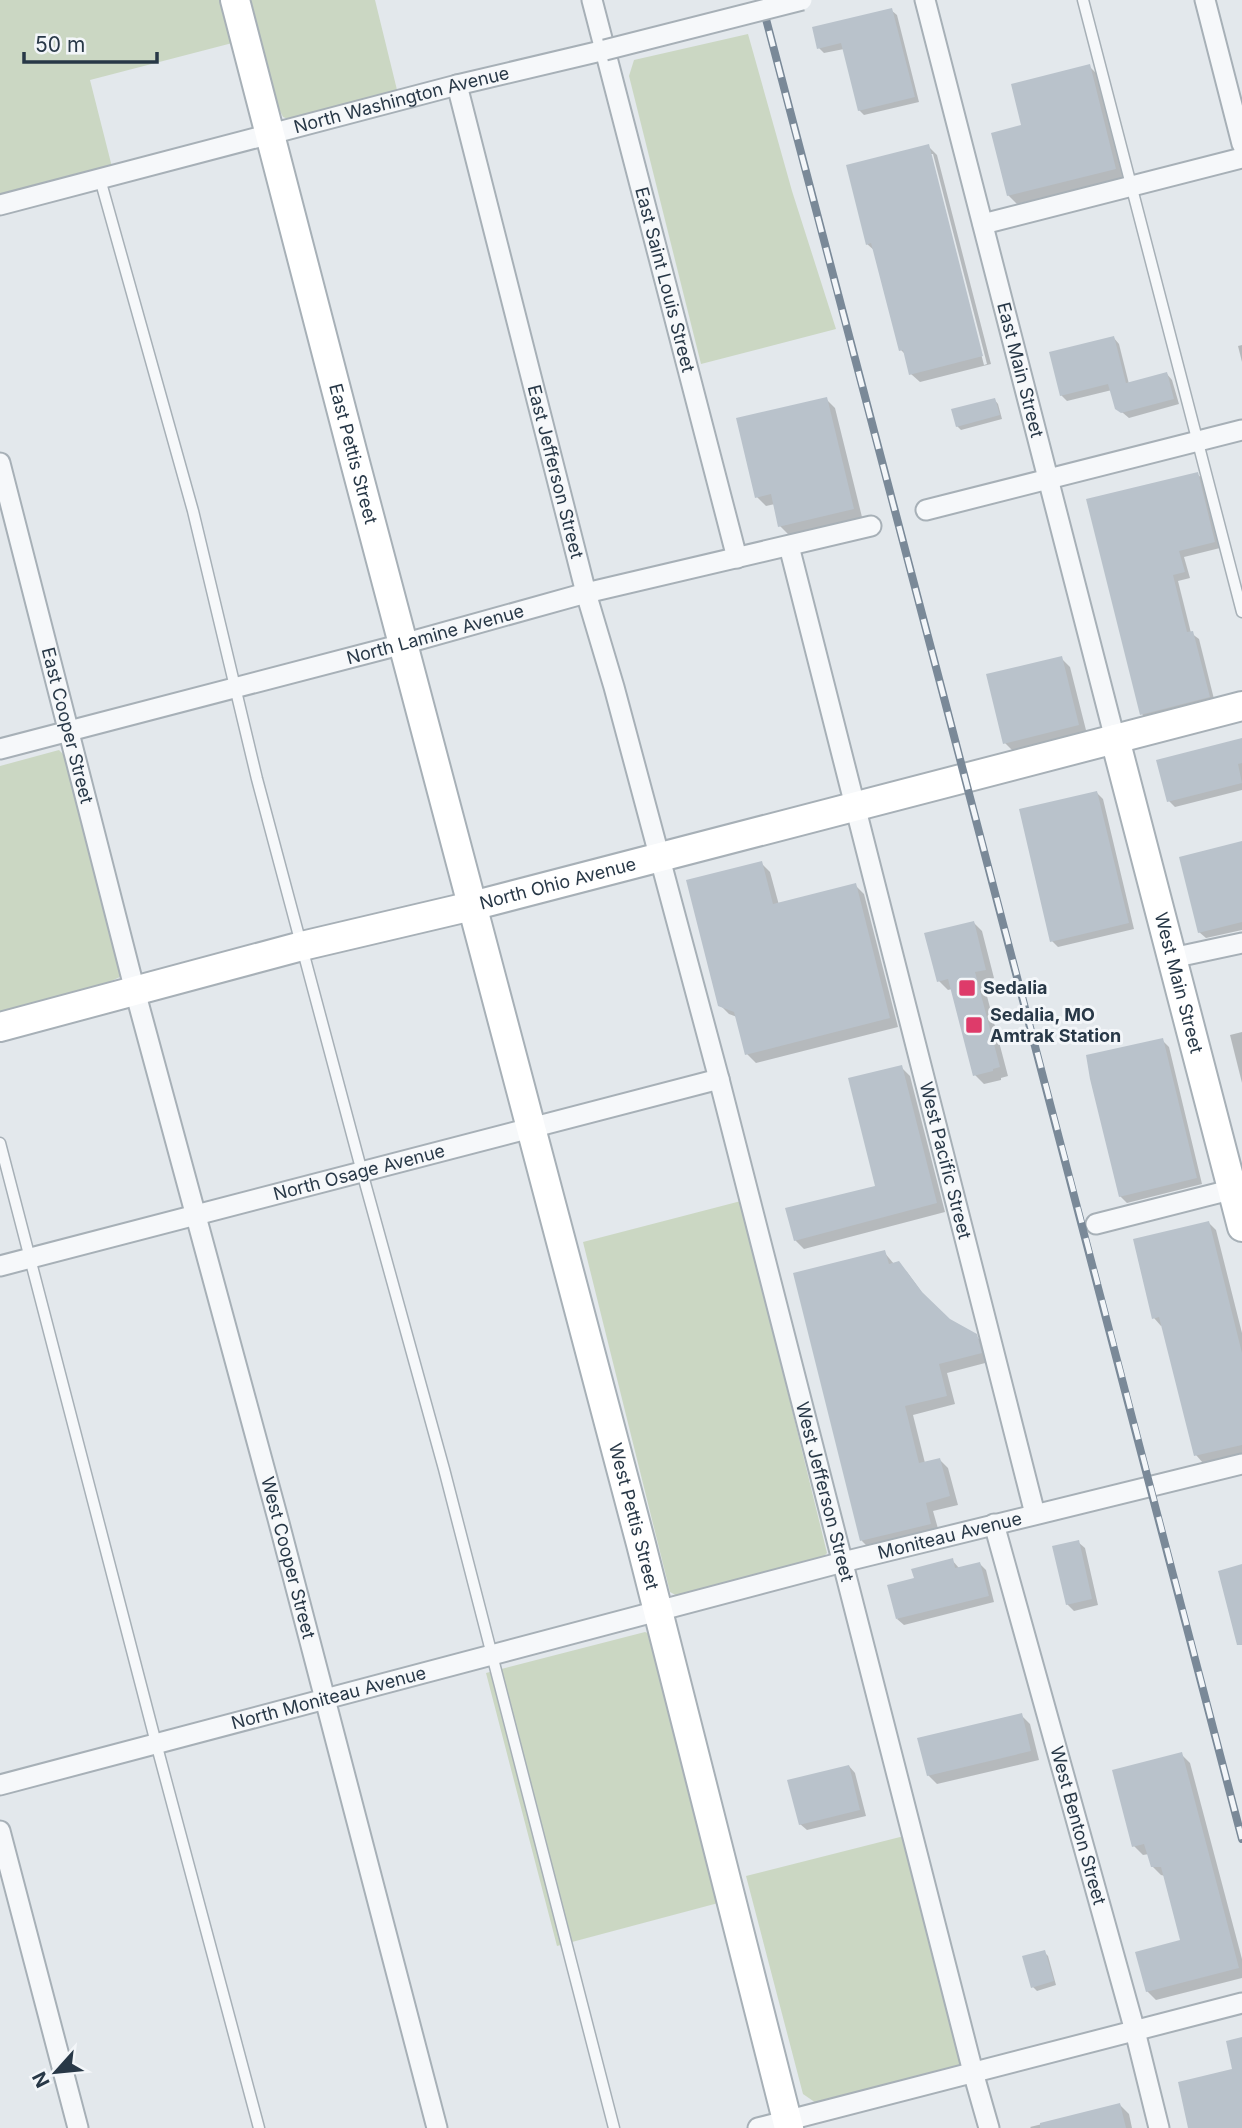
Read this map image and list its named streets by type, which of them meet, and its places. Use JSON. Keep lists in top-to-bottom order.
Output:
{
  "streets": {
    "street": [
      "North Washington Avenue",
      "East Saint Louis Street",
      "East Main Street",
      "East Pettis Street",
      "East Jefferson Street",
      "North Lamine Avenue",
      "East Cooper Street",
      "North Ohio Avenue",
      "West Main Street",
      "West Pacific Street",
      "North Osage Avenue",
      "West Jefferson Street",
      "West Pettis Street",
      "Moniteau Avenue",
      "West Cooper Street",
      "North Moniteau Avenue",
      "West Benton Street"
    ]
  },
  "crossings": [
    ["North Washington Avenue", "East Saint Louis Street"],
    ["North Washington Avenue", "East Pettis Street"],
    ["North Washington Avenue", "East Jefferson Street"],
    ["East Saint Louis Street", "North Lamine Avenue"],
    ["East Main Street", "North Ohio Avenue"],
    ["East Main Street", "West Main Street"],
    ["East Pettis Street", "North Lamine Avenue"],
    ["East Pettis Street", "North Ohio Avenue"],
    ["East Pettis Street", "West Pettis Street"],
    ["East Jefferson Street", "North Lamine Avenue"],
    ["East Jefferson Street", "North Ohio Avenue"],
    ["East Jefferson Street", "West Jefferson Street"],
    ["North Lamine Avenue", "East Cooper Street"],
    ["North Lamine Avenue", "West Pacific Street"],
    ["East Cooper Street", "North Ohio Avenue"],
    ["East Cooper Street", "West Cooper Street"],
    ["North Ohio Avenue", "West Main Street"],
    ["North Ohio Avenue", "West Pacific Street"],
    ["North Ohio Avenue", "West Jefferson Street"],
    ["North Ohio Avenue", "West Pettis Street"],
    ["North Ohio Avenue", "West Cooper Street"],
    ["West Pacific Street", "Moniteau Avenue"],
    ["North Osage Avenue", "West Jefferson Street"],
    ["North Osage Avenue", "West Pettis Street"],
    ["North Osage Avenue", "West Cooper Street"],
    ["West Jefferson Street", "Moniteau Avenue"],
    ["West Pettis Street", "Moniteau Avenue"],
    ["West Pettis Street", "North Moniteau Avenue"],
    ["Moniteau Avenue", "North Moniteau Avenue"],
    ["Moniteau Avenue", "West Benton Street"],
    ["West Cooper Street", "North Moniteau Avenue"]
  ],
  "places": {
    "transit": ["Sedalia", "Sedalia, MO Amtrak Station"]
  },
  "scale_bar": "50 m",
  "north": "bottom left"
}
